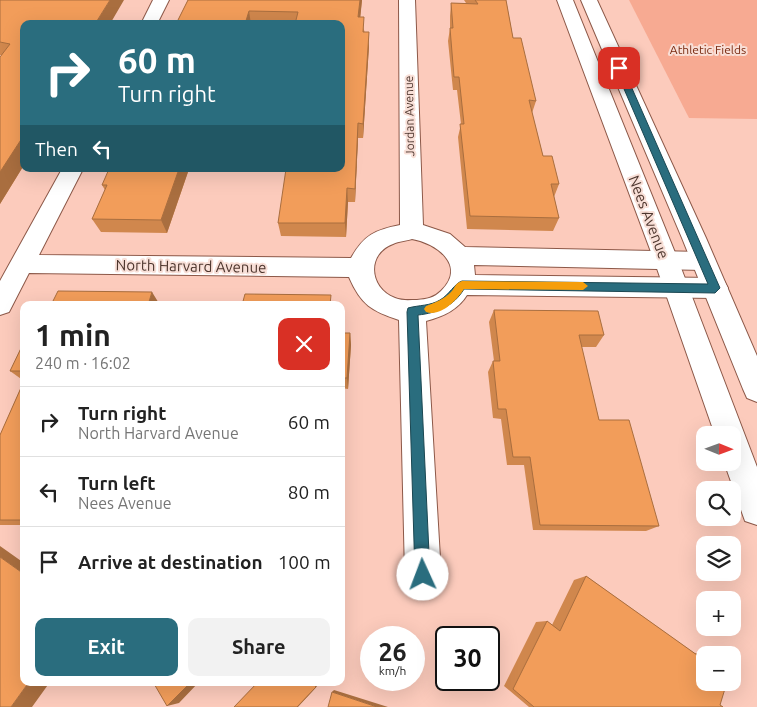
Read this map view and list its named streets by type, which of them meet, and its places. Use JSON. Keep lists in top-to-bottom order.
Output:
{
  "streets": {
    "street": ["Jordan Avenue", "Nees Avenue", "North Harvard Avenue"]
  },
  "crossings": [
    ["Jordan Avenue", "North Harvard Avenue"]
  ],
  "parks": ["Athletic Fields"],
  "north": "right",
  "page": {
    "turn": ["60 m", "Turn right"],
    "then": "Then",
    "heading": ["1 min", "240 m · 16:02"],
    "list": [
      {
        "name": "Turn right",
        "note": "North Harvard Avenue",
        "value": "60 m"
      },
      {
        "name": "Turn left",
        "note": "Nees Avenue",
        "value": "80 m"
      },
      {
        "name": "Arrive at destination",
        "value": "100 m"
      }
    ],
    "map_buttons": ["+", "−"],
    "buttons": ["Exit", "Share"],
    "speed": "26 km/h",
    "limit": "30"
  }
}
